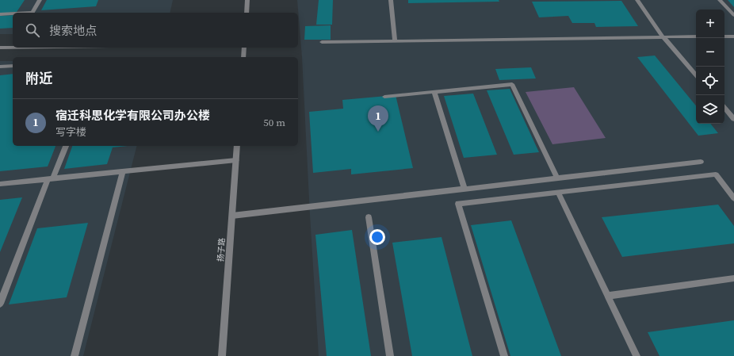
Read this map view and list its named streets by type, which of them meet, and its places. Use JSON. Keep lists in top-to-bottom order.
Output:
{
  "streets": {
    "street": ["扬子路"]
  },
  "page": {
    "map_buttons": ["+", "−"],
    "search": "搜索地点",
    "heading": "附近",
    "list": [
      {
        "mark": "1",
        "name": "宿迁科思化学有限公司办公楼",
        "note": "写字楼",
        "value": "50 m"
      }
    ],
    "pins": "1"
  }
}
